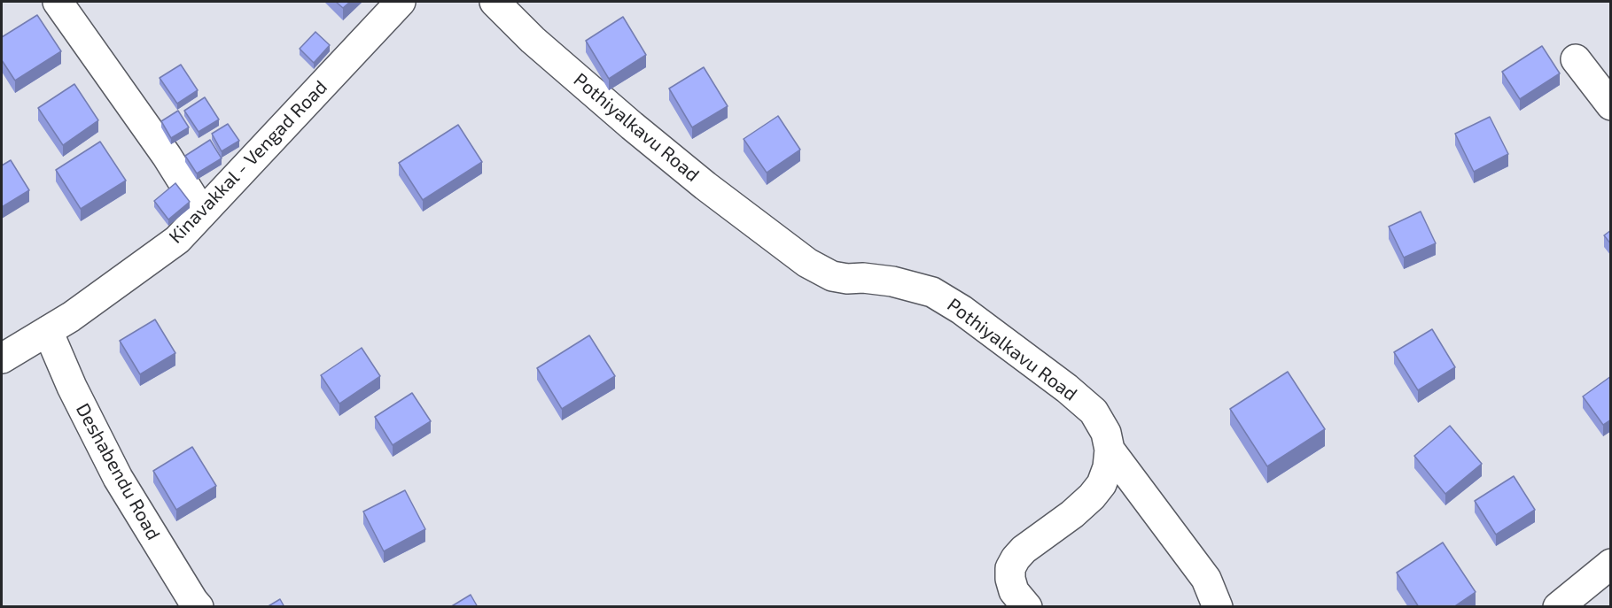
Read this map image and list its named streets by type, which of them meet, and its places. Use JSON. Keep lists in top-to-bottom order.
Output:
{
  "streets": {
    "street": ["Pothiyalkavu Road", "Kinavakkal - Vengad Road", "Deshabendu Road"]
  },
  "crossings": [
    ["Kinavakkal - Vengad Road", "Deshabendu Road"]
  ]
}
